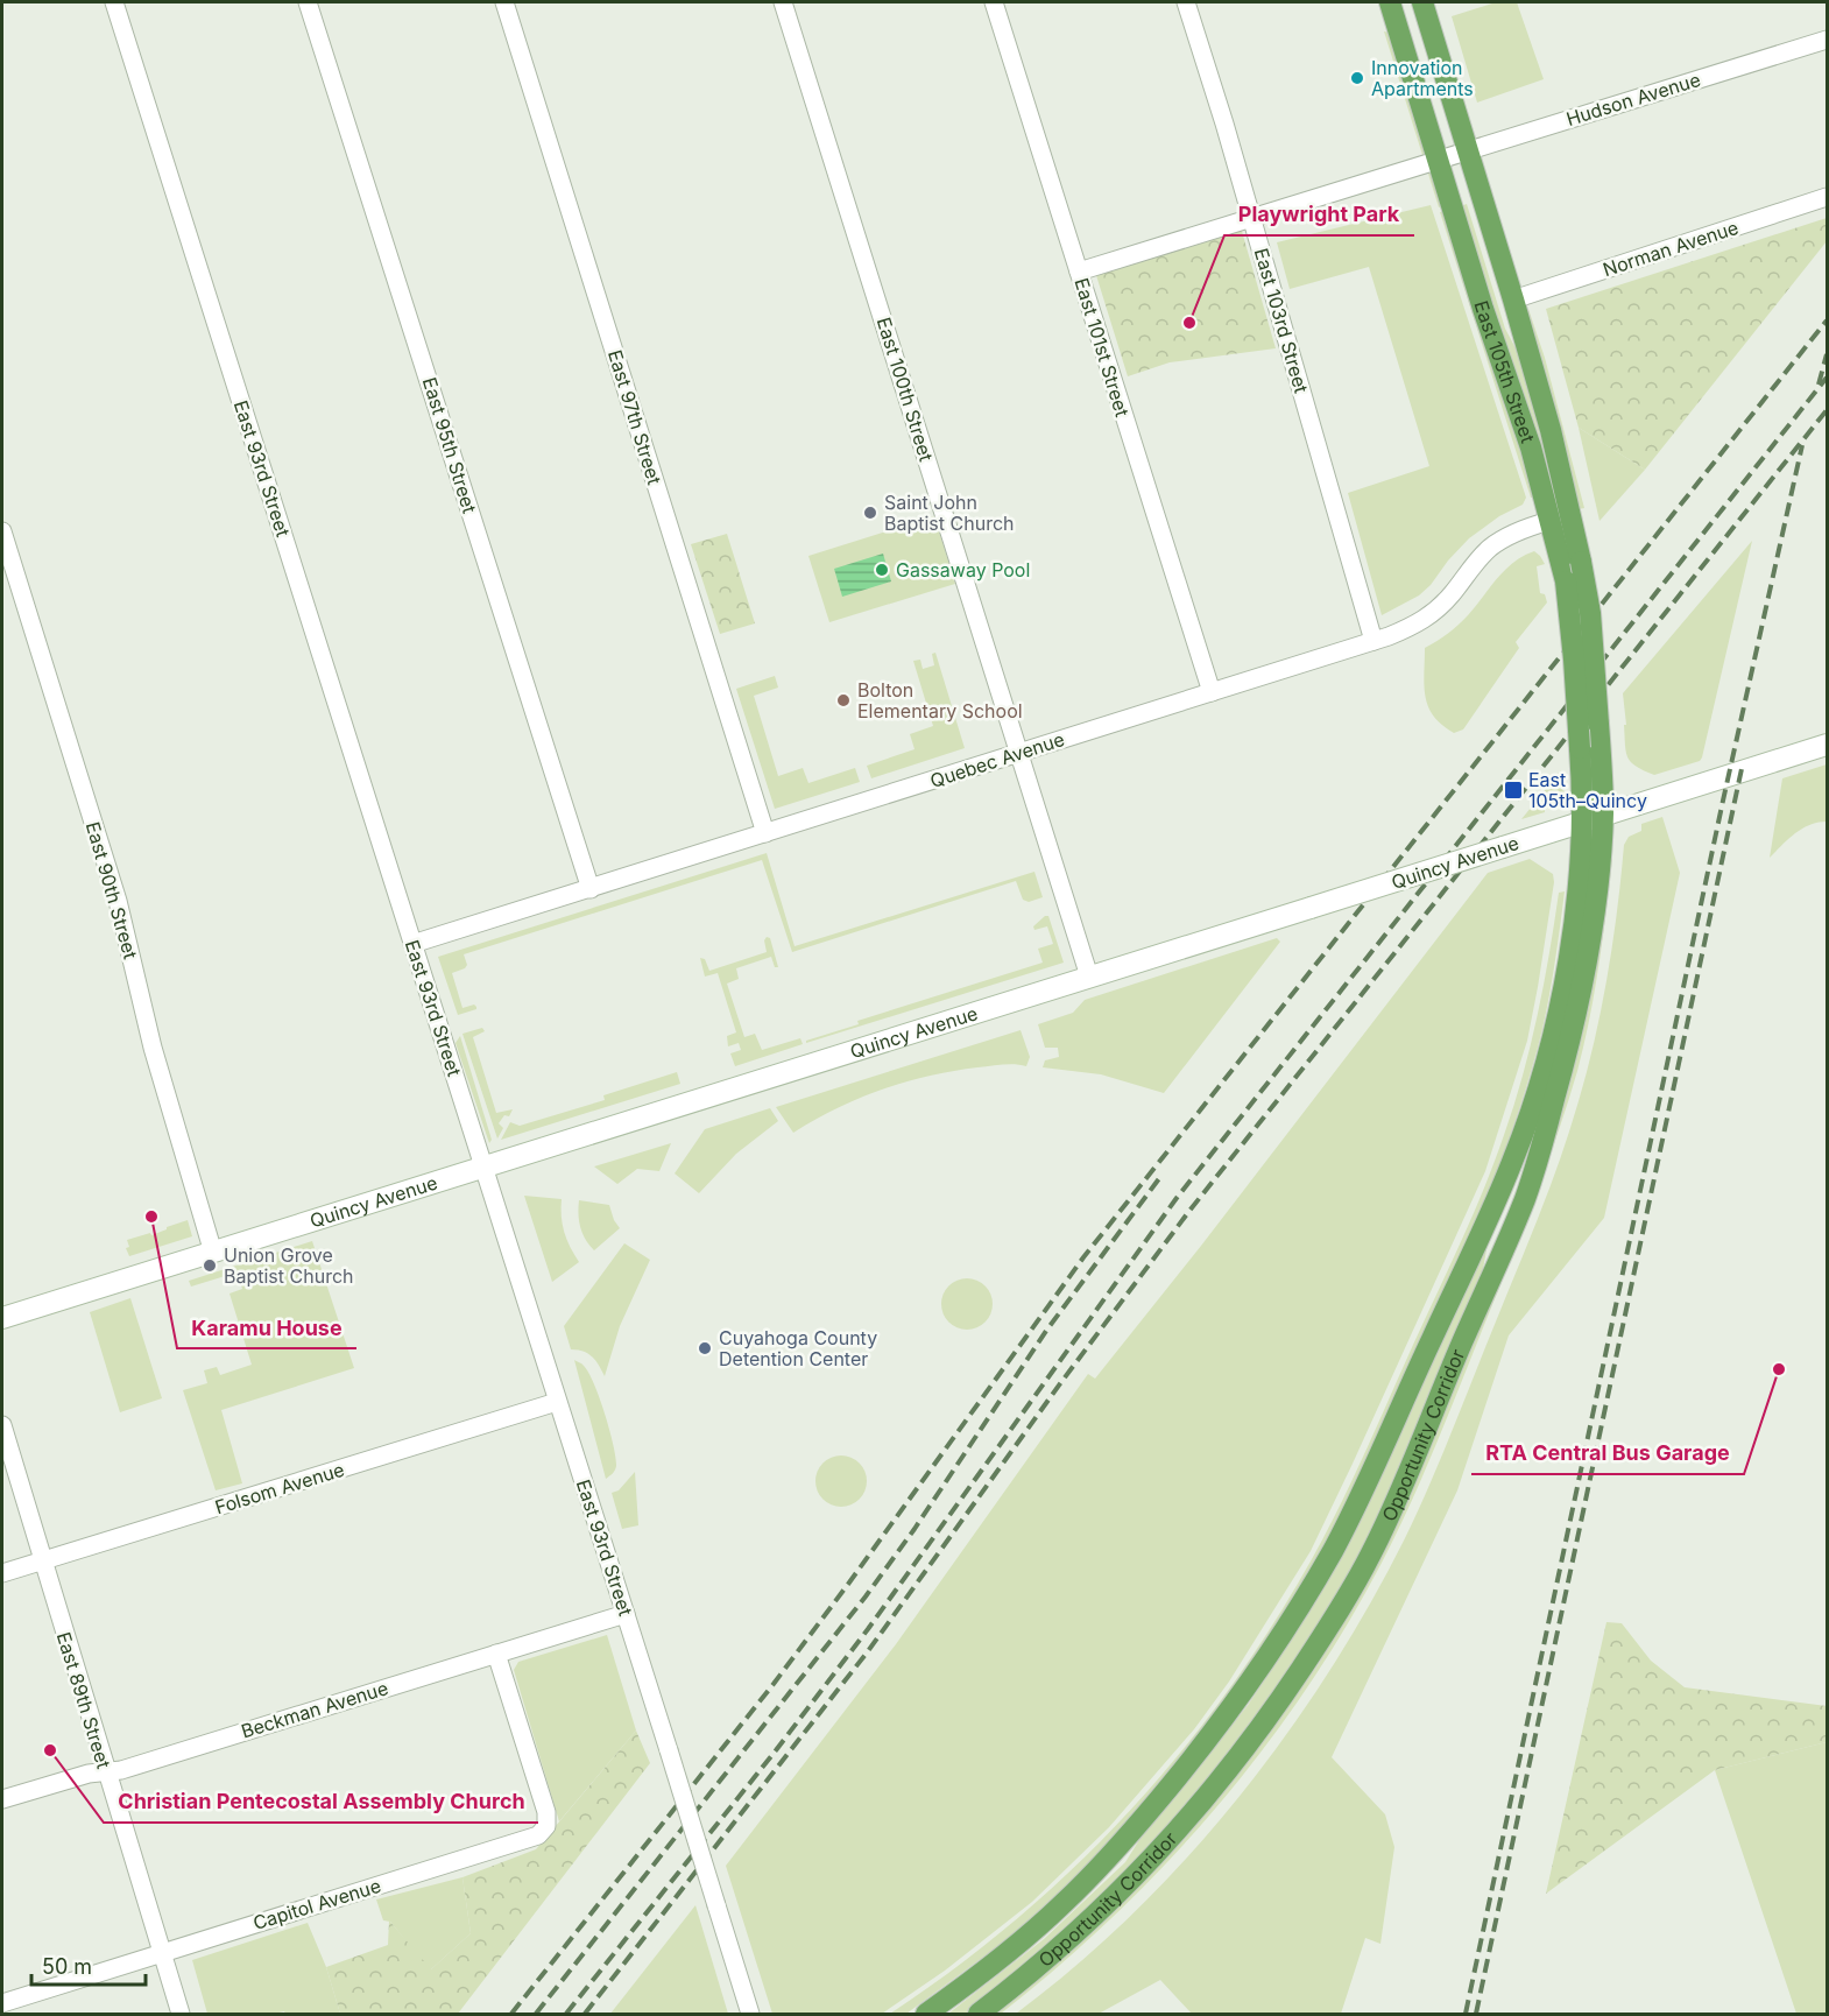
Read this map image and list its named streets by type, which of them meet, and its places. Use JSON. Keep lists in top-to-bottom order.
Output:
{
  "streets": {
    "main road": ["East 105th Street", "Opportunity Corridor"],
    "street": [
      "Hudson Avenue",
      "Norman Avenue",
      "East 103rd Street",
      "East 101st Street",
      "East 100th Street",
      "East 97th Street",
      "East 95th Street",
      "East 93rd Street",
      "Quebec Avenue",
      "Quincy Avenue",
      "East 90th Street",
      "Folsom Avenue",
      "East 89th Street",
      "Beckman Avenue",
      "Capitol Avenue"
    ]
  },
  "crossings": [
    ["Hudson Avenue", "East 103rd Street"],
    ["Hudson Avenue", "East 101st Street"],
    ["Hudson Avenue", "East 105th Street"],
    ["Norman Avenue", "East 105th Street"],
    ["East 103rd Street", "Quebec Avenue"],
    ["East 101st Street", "Quebec Avenue"],
    ["East 105th Street", "Quebec Avenue"],
    ["East 105th Street", "Opportunity Corridor"],
    ["East 100th Street", "Quebec Avenue"],
    ["East 100th Street", "Quincy Avenue"],
    ["East 97th Street", "Quebec Avenue"],
    ["East 95th Street", "Quebec Avenue"],
    ["East 93rd Street", "Quebec Avenue"],
    ["East 93rd Street", "Quincy Avenue"],
    ["East 93rd Street", "Folsom Avenue"],
    ["East 93rd Street", "Beckman Avenue"],
    ["Quincy Avenue", "East 90th Street"],
    ["Quincy Avenue", "Opportunity Corridor"],
    ["Folsom Avenue", "East 89th Street"],
    ["East 89th Street", "Beckman Avenue"],
    ["East 89th Street", "Capitol Avenue"],
    ["Beckman Avenue", "Capitol Avenue"]
  ],
  "places": {
    "other": [
      "Innovation Apartments",
      "Playwright Park",
      "Saint John Baptist Church",
      "Gassaway Pool",
      "Bolton Elementary School",
      "Karamu House",
      "Union Grove Baptist Church",
      "Cuyahoga County Detention Center",
      "RTA Central Bus Garage",
      "Christian Pentecostal Assembly Church"
    ],
    "transit": ["East 105th–Quincy"]
  },
  "scale_bar": "50 m"
}
